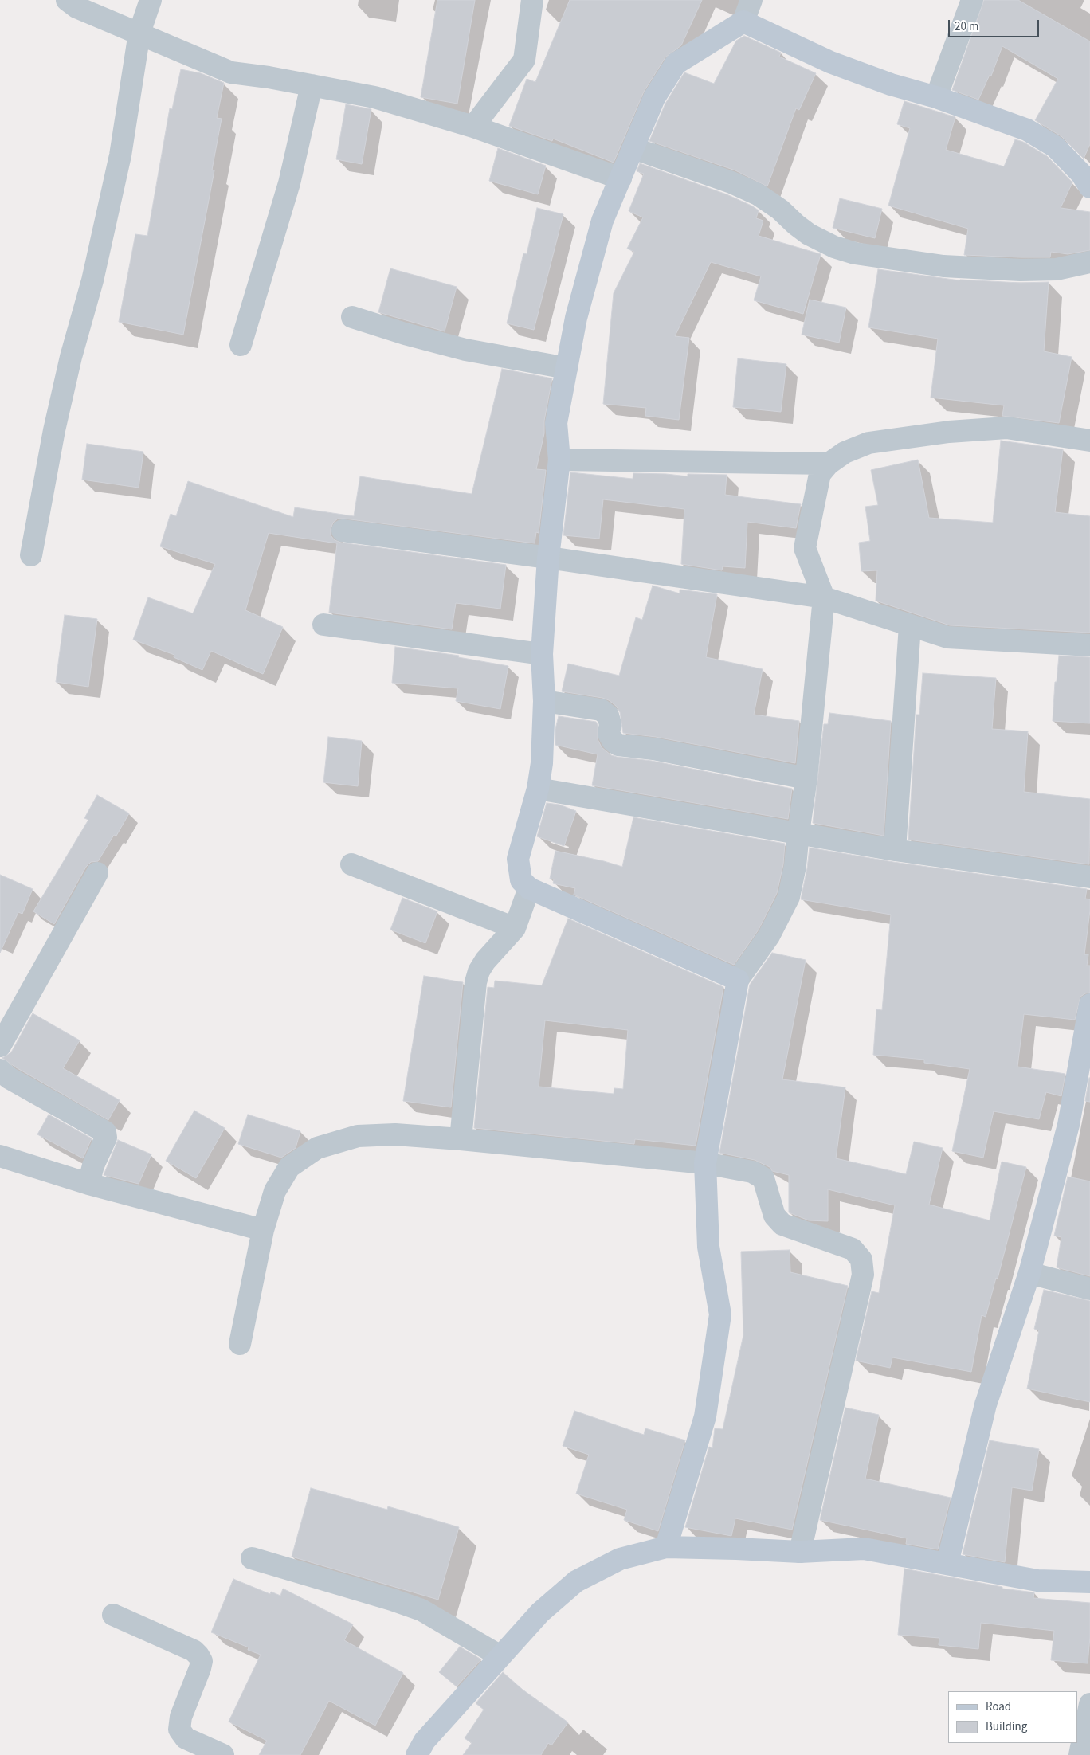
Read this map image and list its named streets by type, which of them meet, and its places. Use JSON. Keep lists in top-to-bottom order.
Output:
{
  "legend": ["Road", "Building"],
  "scale_bar": "20 m"
}
